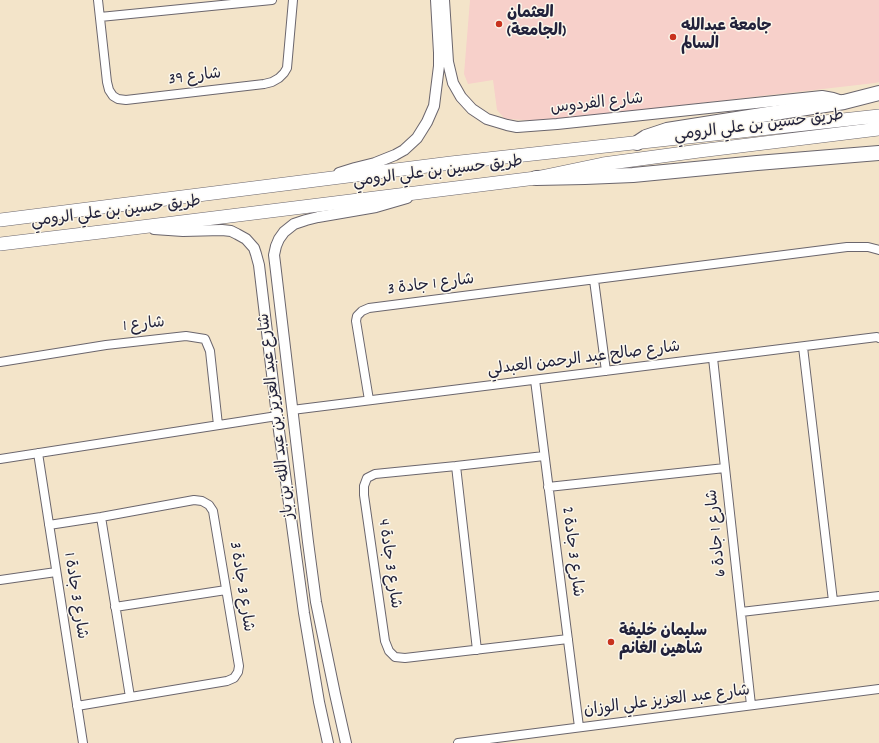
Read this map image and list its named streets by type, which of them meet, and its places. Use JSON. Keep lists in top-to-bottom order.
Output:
{
  "streets": {
    "highway": ["طريق حسين بن علي الرومي"],
    "street": [
      "شارع 39",
      "شارع الفردوس",
      "شارع 1 جادة 3",
      "شارع 1",
      "شارع صالح عبد الرحمن العبدلي",
      "شارع عبد العزيز بن عبد الله بن باز",
      "شارع 1 جادة 6",
      "شارع 3 جادة 2",
      "شارع 3 جادة 4",
      "شارع 3 جادة 3",
      "شارع 3 جادة 1",
      "شارع عبد العزيز علي الوزان"
    ]
  },
  "crossings": [
    ["طريق حسين بن علي الرومي", "شارع عبد العزيز بن عبد الله بن باز"],
    ["شارع 1 جادة 3", "شارع صالح عبد الرحمن العبدلي"],
    ["شارع صالح عبد الرحمن العبدلي", "شارع عبد العزيز بن عبد الله بن باز"],
    ["شارع صالح عبد الرحمن العبدلي", "شارع 1 جادة 6"],
    ["شارع صالح عبد الرحمن العبدلي", "شارع 3 جادة 2"],
    ["شارع 1 جادة 6", "شارع عبد العزيز علي الوزان"],
    ["شارع 3 جادة 2", "شارع 3 جادة 4"],
    ["شارع 3 جادة 2", "شارع عبد العزيز علي الوزان"],
    ["شارع 3 جادة 3", "شارع 3 جادة 1"]
  ],
  "places": ["العثمان (الجامعة)", "جامعة عبدالله السالم", "سليمان خليفة شاهين الغانم"]
}
